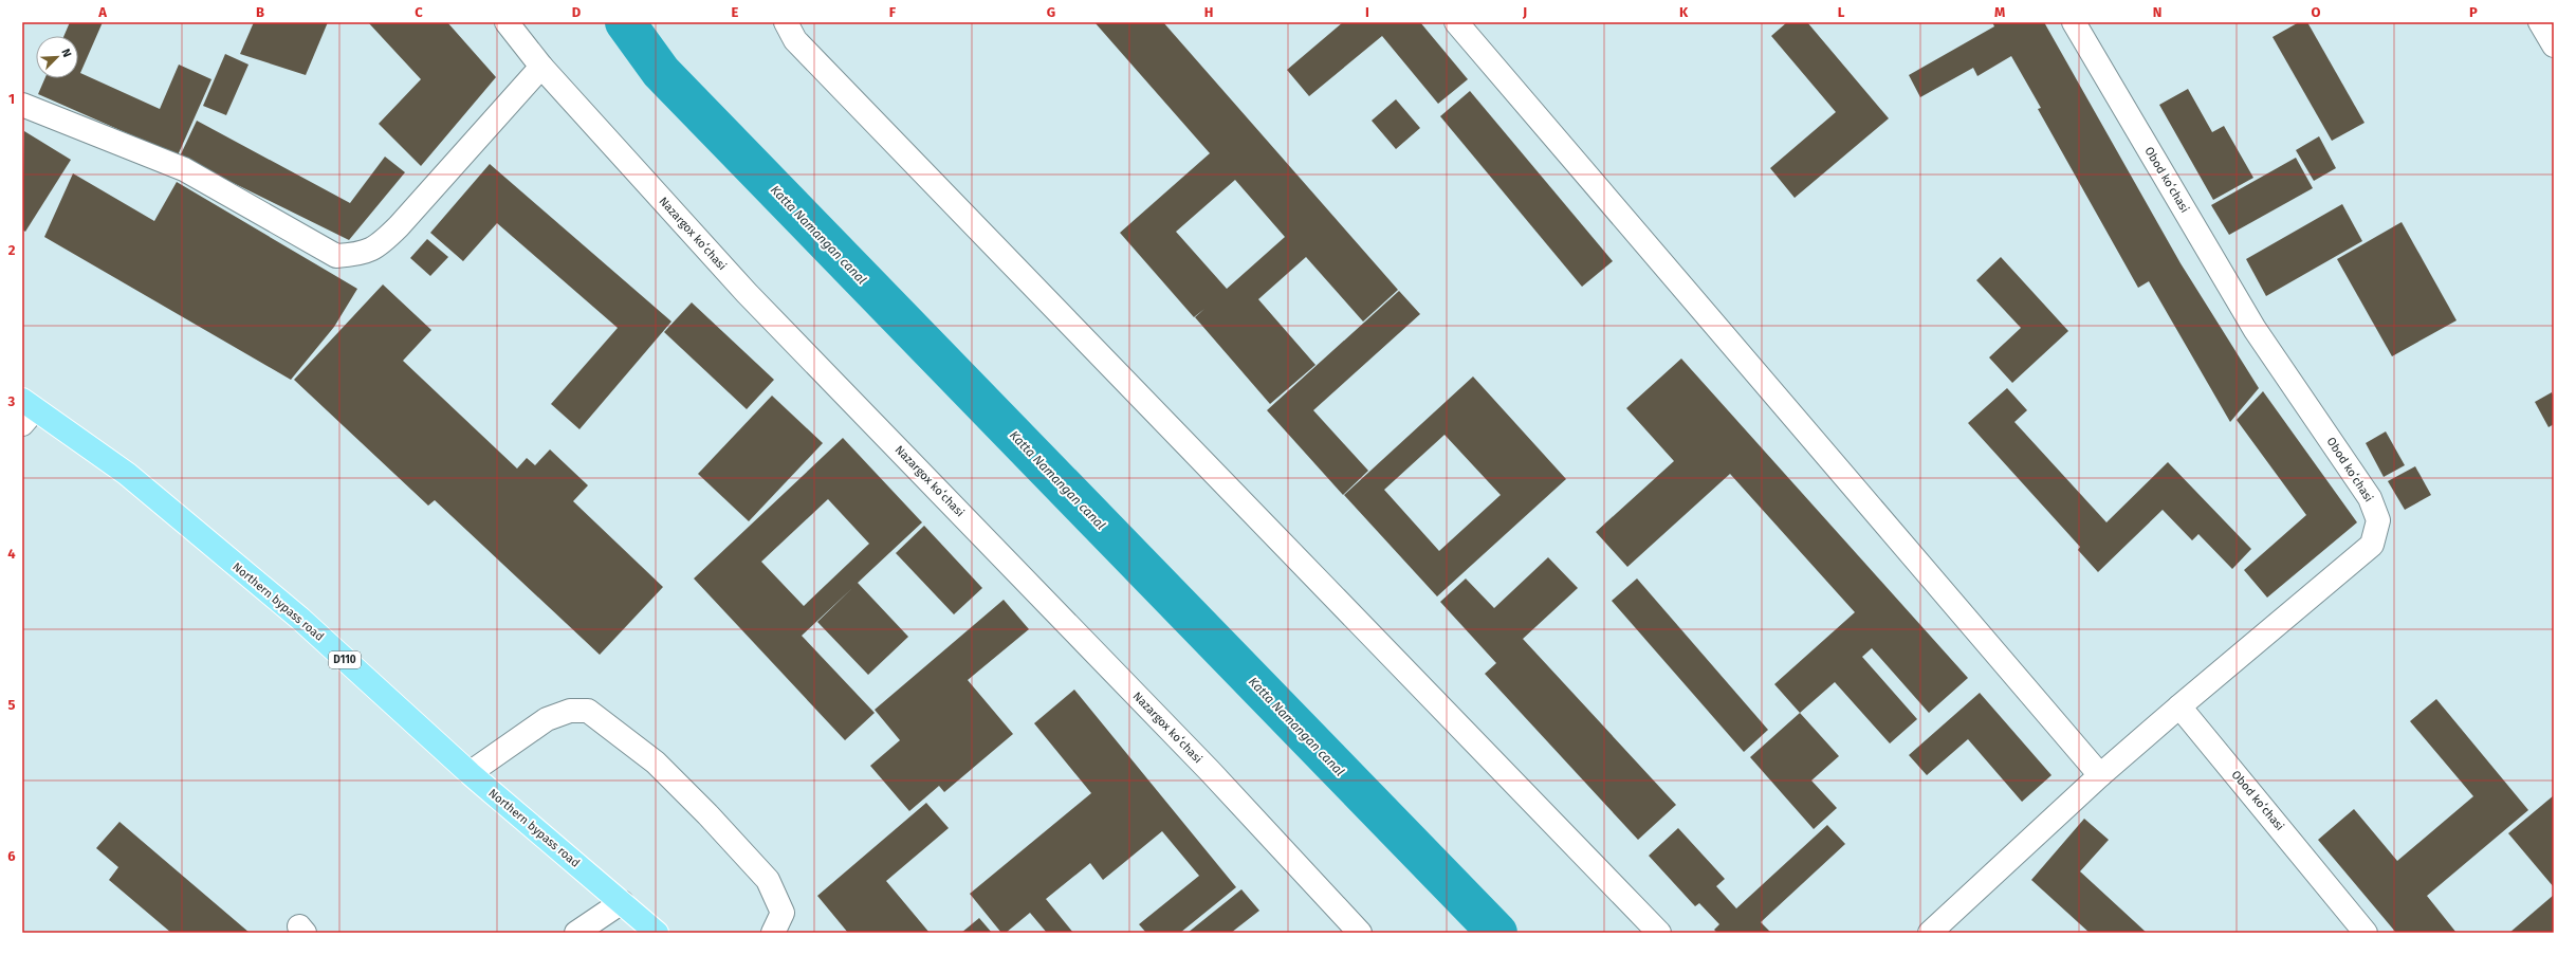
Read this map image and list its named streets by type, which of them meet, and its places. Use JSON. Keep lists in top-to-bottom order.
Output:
{
  "streets": {
    "main road": ["Northern bypass road", "D110"],
    "street": ["Obod koʻchasi", "Nazargox koʻchasi"]
  },
  "water": ["Katta Namangan canal"],
  "north": "top right",
  "grid": {
    "columns": [
      "A",
      "B",
      "C",
      "D",
      "E",
      "F",
      "G",
      "H",
      "I",
      "J",
      "K",
      "L",
      "M",
      "N",
      "O",
      "P"
    ],
    "rows": [
      "1",
      "2",
      "3",
      "4",
      "5",
      "6"
    ]
  }
}
